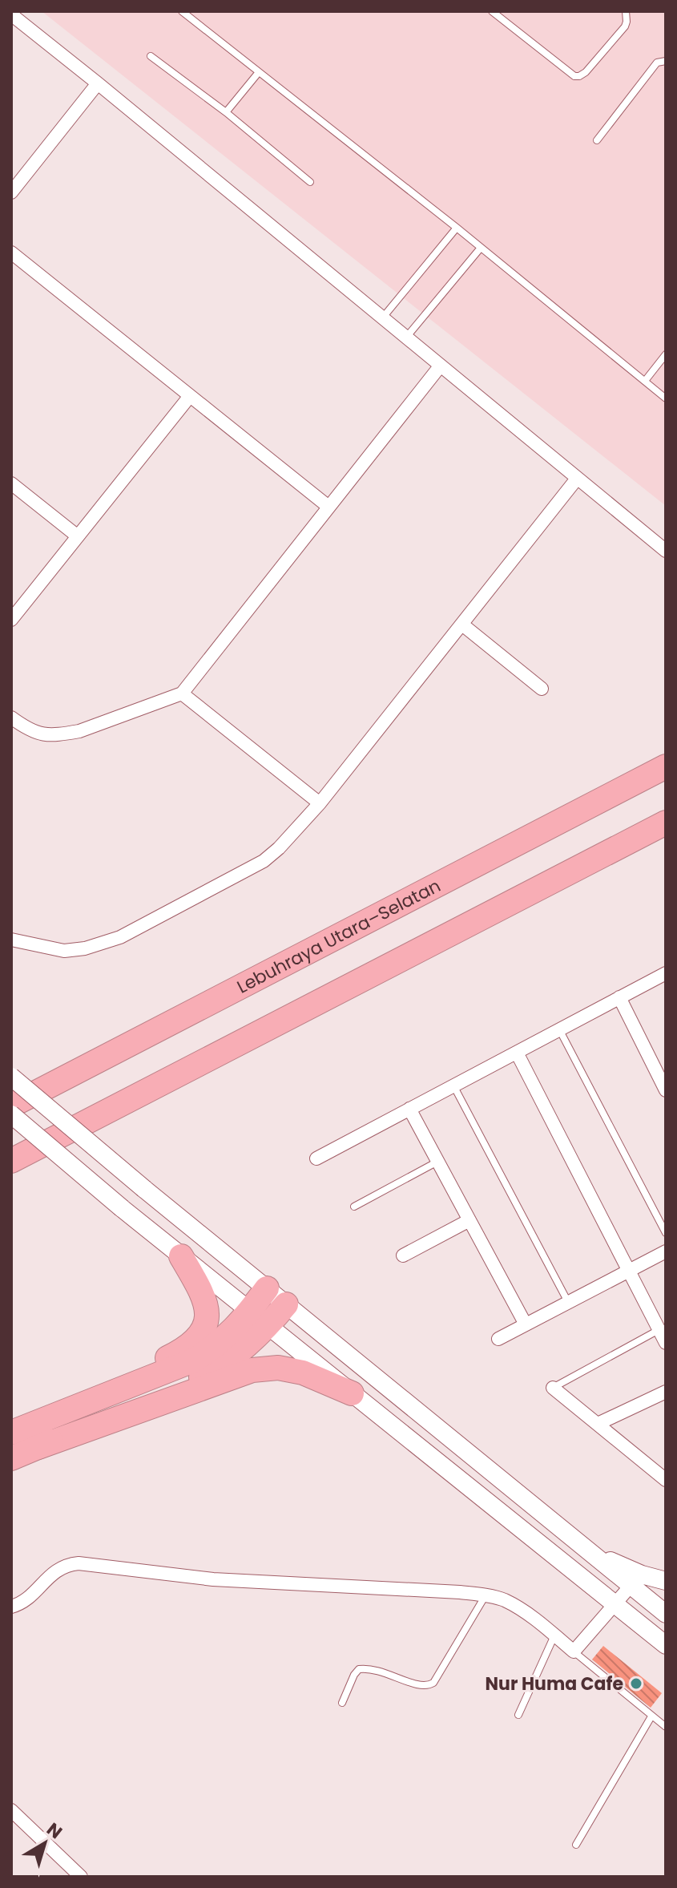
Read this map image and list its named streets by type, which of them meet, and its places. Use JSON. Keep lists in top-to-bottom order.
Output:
{
  "streets": {
    "highway": ["Lebuhraya Utara–Selatan"]
  },
  "places": ["Nur Huma Cafe"],
  "north": "top right"
}
